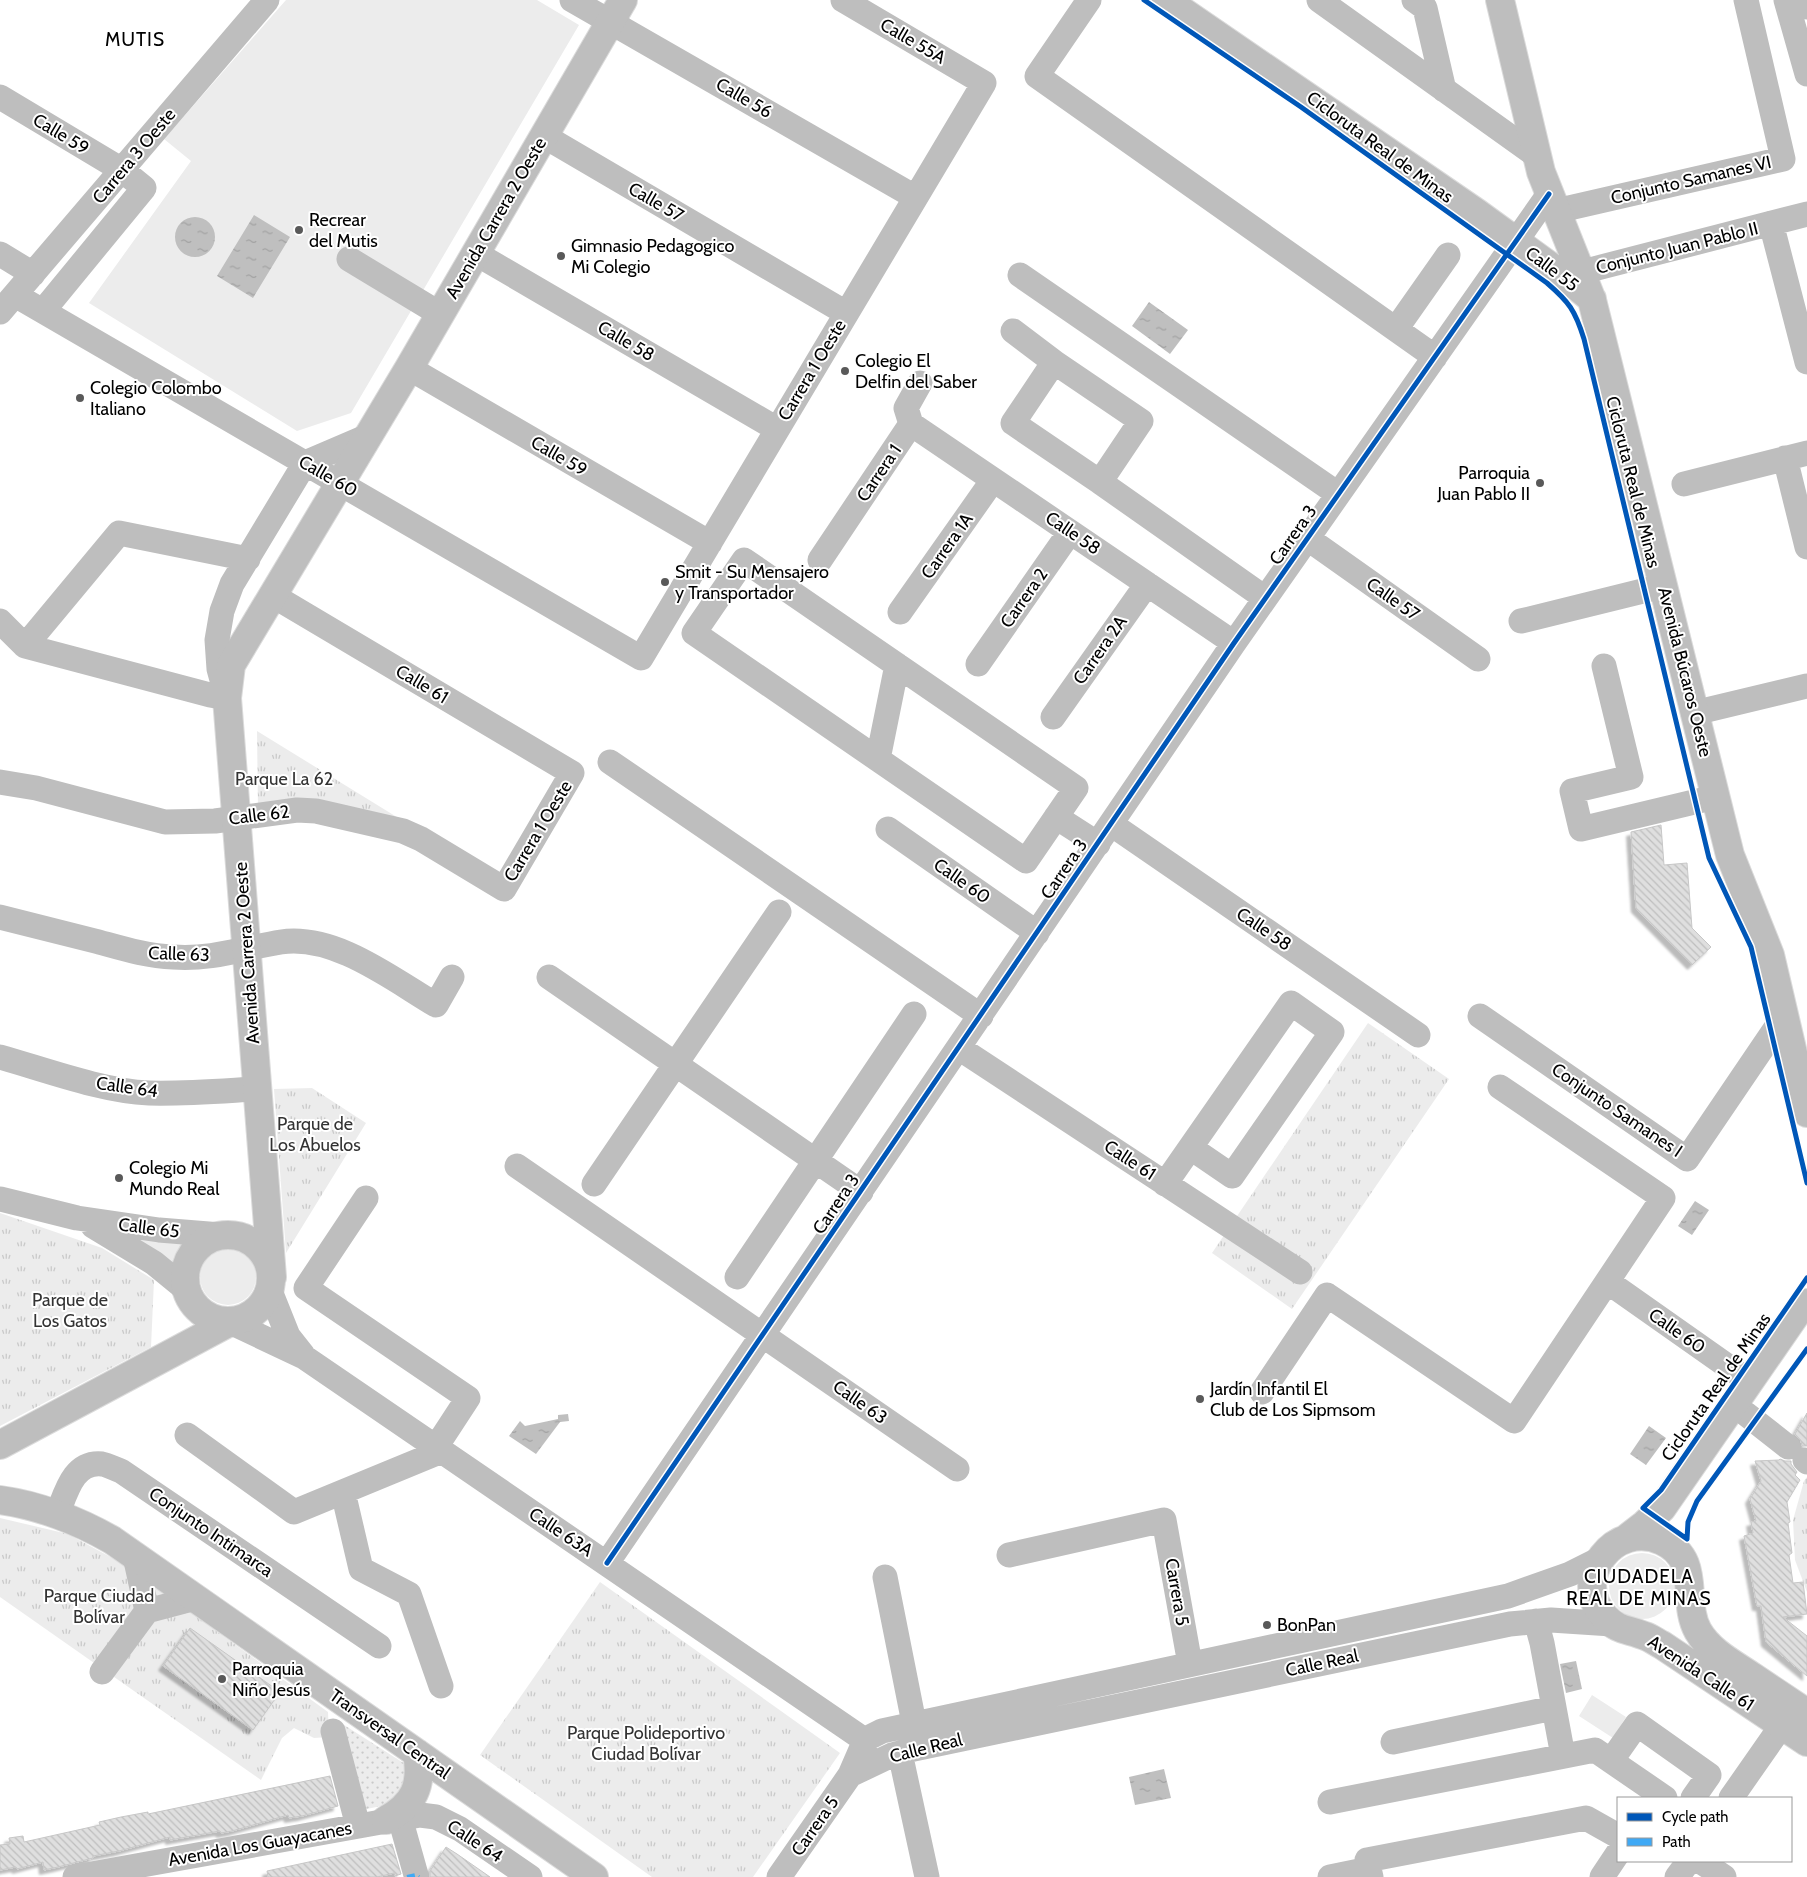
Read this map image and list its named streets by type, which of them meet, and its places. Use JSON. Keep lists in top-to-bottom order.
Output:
{
  "streets": {
    "main road": [
      "Avenida Carrera 2 Oeste",
      "Calle 55",
      "Avenida Búcaros Oeste",
      "Avenida Calle 61",
      "Transversal Central"
    ],
    "street": [
      "Calle 55A",
      "Calle 56",
      "Calle 59",
      "Carrera 3 Oeste",
      "Conjunto Samanes VI",
      "Calle 57",
      "Conjunto Juan Pablo II",
      "Calle 58",
      "Carrera 1 Oeste",
      "Carrera 1",
      "Calle 60",
      "Carrera 3",
      "Carrera 1A",
      "Carrera 2",
      "Carrera 2A",
      "Calle 61",
      "Calle 62",
      "Calle 63",
      "Calle 64",
      "Conjunto Samanes I",
      "Calle 65",
      "Conjunto Intimarca",
      "Calle 63A",
      "Carrera 5",
      "Calle Real",
      "Avenida Los Guayacanes"
    ],
    "cycle path": ["Cicloruta Real de Minas"]
  },
  "crossings": [
    ["Calle 55A", "Carrera 1 Oeste"],
    ["Calle 56", "Avenida Carrera 2 Oeste"],
    ["Calle 56", "Carrera 1 Oeste"],
    ["Calle 59", "Carrera 3 Oeste"],
    ["Calle 59", "Avenida Carrera 2 Oeste"],
    ["Calle 59", "Carrera 1 Oeste"],
    ["Calle 59", "Calle 60"],
    ["Carrera 3 Oeste", "Calle 60"],
    ["Conjunto Samanes VI", "Carrera 3"],
    ["Conjunto Samanes VI", "Avenida Búcaros Oeste"],
    ["Calle 57", "Avenida Carrera 2 Oeste"],
    ["Calle 57", "Carrera 1 Oeste"],
    ["Calle 57", "Carrera 3"],
    ["Avenida Carrera 2 Oeste", "Calle 58"],
    ["Avenida Carrera 2 Oeste", "Calle 60"],
    ["Avenida Carrera 2 Oeste", "Calle 61"],
    ["Avenida Carrera 2 Oeste", "Calle 62"],
    ["Avenida Carrera 2 Oeste", "Calle 63"],
    ["Avenida Carrera 2 Oeste", "Calle 64"],
    ["Avenida Carrera 2 Oeste", "Calle 65"],
    ["Avenida Carrera 2 Oeste", "Calle 63A"],
    ["Conjunto Juan Pablo II", "Avenida Búcaros Oeste"],
    ["Calle 55", "Carrera 3"],
    ["Calle 55", "Avenida Búcaros Oeste"],
    ["Calle 58", "Carrera 1 Oeste"],
    ["Calle 58", "Carrera 1"],
    ["Calle 58", "Carrera 3"],
    ["Calle 58", "Carrera 1A"],
    ["Calle 58", "Carrera 2"],
    ["Calle 58", "Carrera 2A"],
    ["Carrera 1 Oeste", "Calle 60"],
    ["Carrera 1 Oeste", "Calle 61"],
    ["Carrera 1 Oeste", "Calle 62"],
    ["Calle 60", "Carrera 3"],
    ["Carrera 3", "Avenida Búcaros Oeste"],
    ["Carrera 3", "Calle 61"],
    ["Carrera 3", "Calle 63"],
    ["Carrera 3", "Calle 63A"],
    ["Avenida Búcaros Oeste", "Conjunto Samanes I"],
    ["Calle 64", "Avenida Los Guayacanes"],
    ["Calle 65", "Calle 63A"],
    ["Conjunto Intimarca", "Transversal Central"],
    ["Calle 63A", "Calle Real"],
    ["Carrera 5", "Calle Real"],
    ["Calle Real", "Avenida Calle 61"]
  ],
  "districts": ["MUTIS", "CIUDADELA REAL DE MINAS"],
  "parks": [
    "Parque La 62",
    "Parque de Los Abuelos",
    "Parque de Los Gatos",
    "Parque Ciudad Bolívar",
    "Parque Polideportivo Ciudad Bolívar"
  ],
  "places": [
    "Recrear del Mutis",
    "Gimnasio Pedagogico Mi Colegio",
    "Colegio El Delfin del Saber",
    "Colegio Colombo Italiano",
    "Parroquia Juan Pablo II",
    "Smit - Su Mensajero y Transportador",
    "Colegio Mi Mundo Real",
    "Jardín Infantil El Club de Los Sipmsom",
    "BonPan",
    "Parroquia Niño Jesús"
  ],
  "legend": ["Cycle path", "Path"]
}
